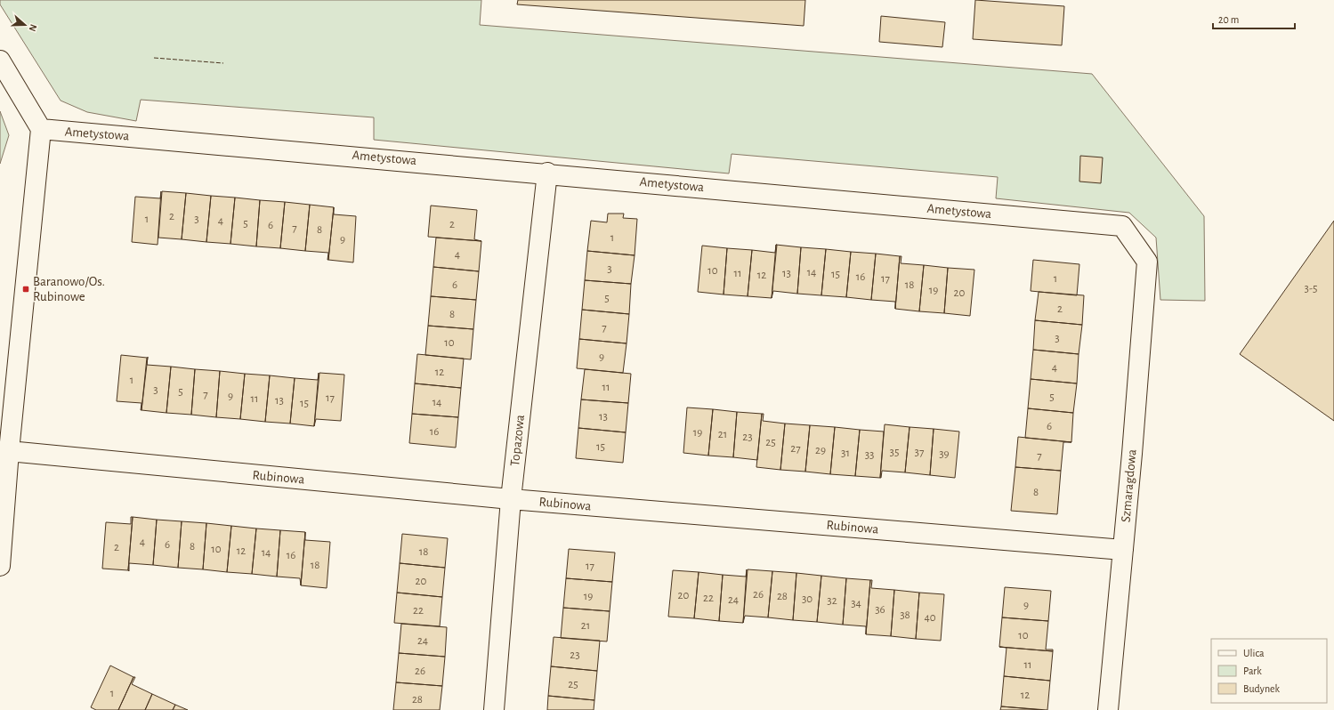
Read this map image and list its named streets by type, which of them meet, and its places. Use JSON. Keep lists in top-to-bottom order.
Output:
{
  "streets": {
    "street": [
      "Ametystowa",
      "Topazowa",
      "Rubinowa",
      "Szmaragdowa"
    ]
  },
  "crossings": [
    ["Ametystowa", "Topazowa"],
    ["Ametystowa", "Szmaragdowa"],
    ["Topazowa", "Rubinowa"],
    ["Rubinowa", "Szmaragdowa"]
  ],
  "places": {
    "transit": ["Baranowo/Os. Rubinowe"]
  },
  "house_numbers": [
    "2",
    "1",
    "3",
    "4",
    "5",
    "2",
    "6",
    "7",
    "8",
    "1",
    "9",
    "4",
    "3",
    "10",
    "14",
    "11",
    "13",
    "15",
    "12",
    "16",
    "17",
    "1",
    "6",
    "18",
    "3-5",
    "19",
    "20",
    "5",
    "2",
    "8",
    "7",
    "3",
    "10",
    "9",
    "4",
    "12",
    "1",
    "11",
    "3",
    "5",
    "7",
    "9",
    "5",
    "17",
    "11",
    "13",
    "14",
    "15",
    "13",
    "6",
    "16",
    "19",
    "21",
    "23",
    "25",
    "15",
    "27",
    "29",
    "35",
    "37",
    "31",
    "39",
    "33",
    "7",
    "8",
    "4",
    "6",
    "8",
    "2",
    "10",
    "12",
    "18",
    "14",
    "16",
    "18",
    "17",
    "20",
    "26",
    "20",
    "19",
    "28",
    "22",
    "30",
    "24",
    "32",
    "34",
    "9",
    "36",
    "22",
    "38",
    "40",
    "21",
    "10",
    "24",
    "23",
    "11",
    "26",
    "25",
    "1",
    "12",
    "28"
  ],
  "legend": ["Ulica", "Park", "Budynek"],
  "scale_bar": "20 m",
  "north": "right"
}
